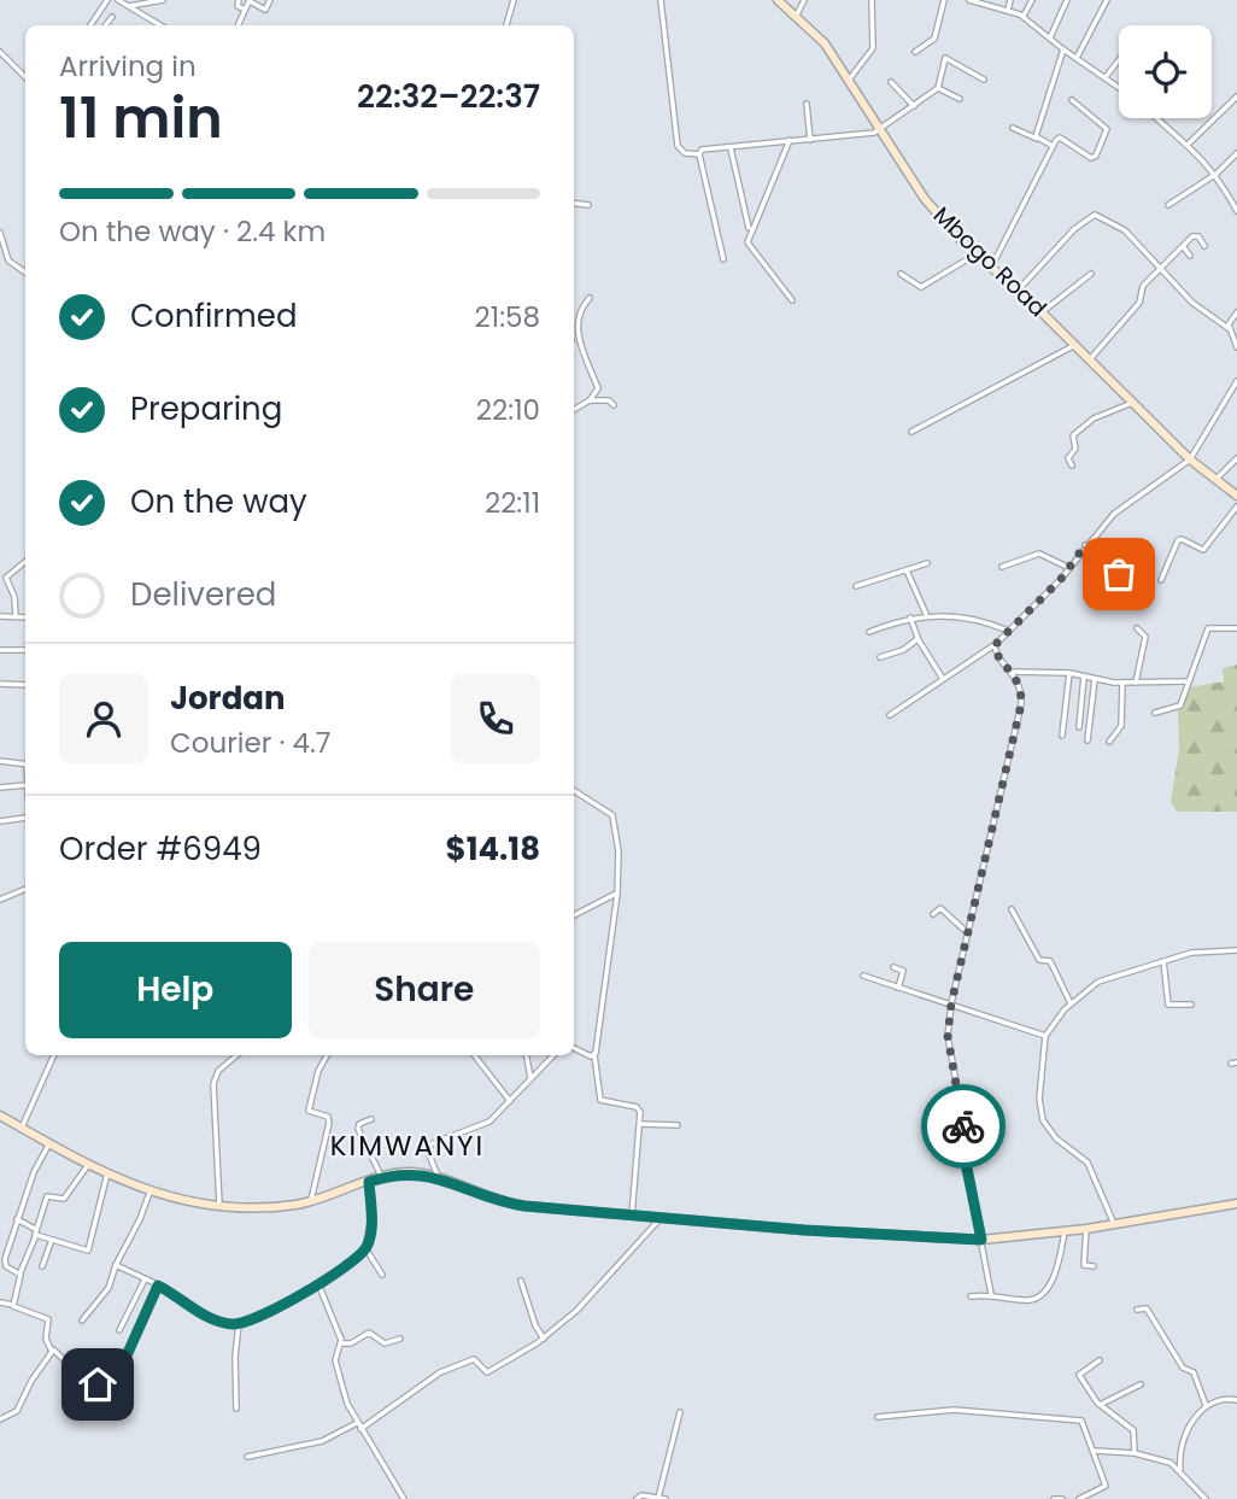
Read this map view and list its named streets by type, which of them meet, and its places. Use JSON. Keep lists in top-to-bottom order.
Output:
{
  "streets": {
    "street": ["Mbogo Road"]
  },
  "districts": ["KIMWANYI"],
  "page": {
    "heading": ["11 min", "Arriving in", "22:32–22:37"],
    "panel": [
      "Jordan",
      "Courier · 4.7",
      "Order #6949",
      "$14.18"
    ],
    "bar": "On the way · 2.4 km",
    "list": [
      ["Confirmed", "21:58"],
      ["Preparing", "22:10"],
      ["On the way", "22:11"],
      "Delivered"
    ],
    "buttons": ["Help", "Share"]
  }
}
